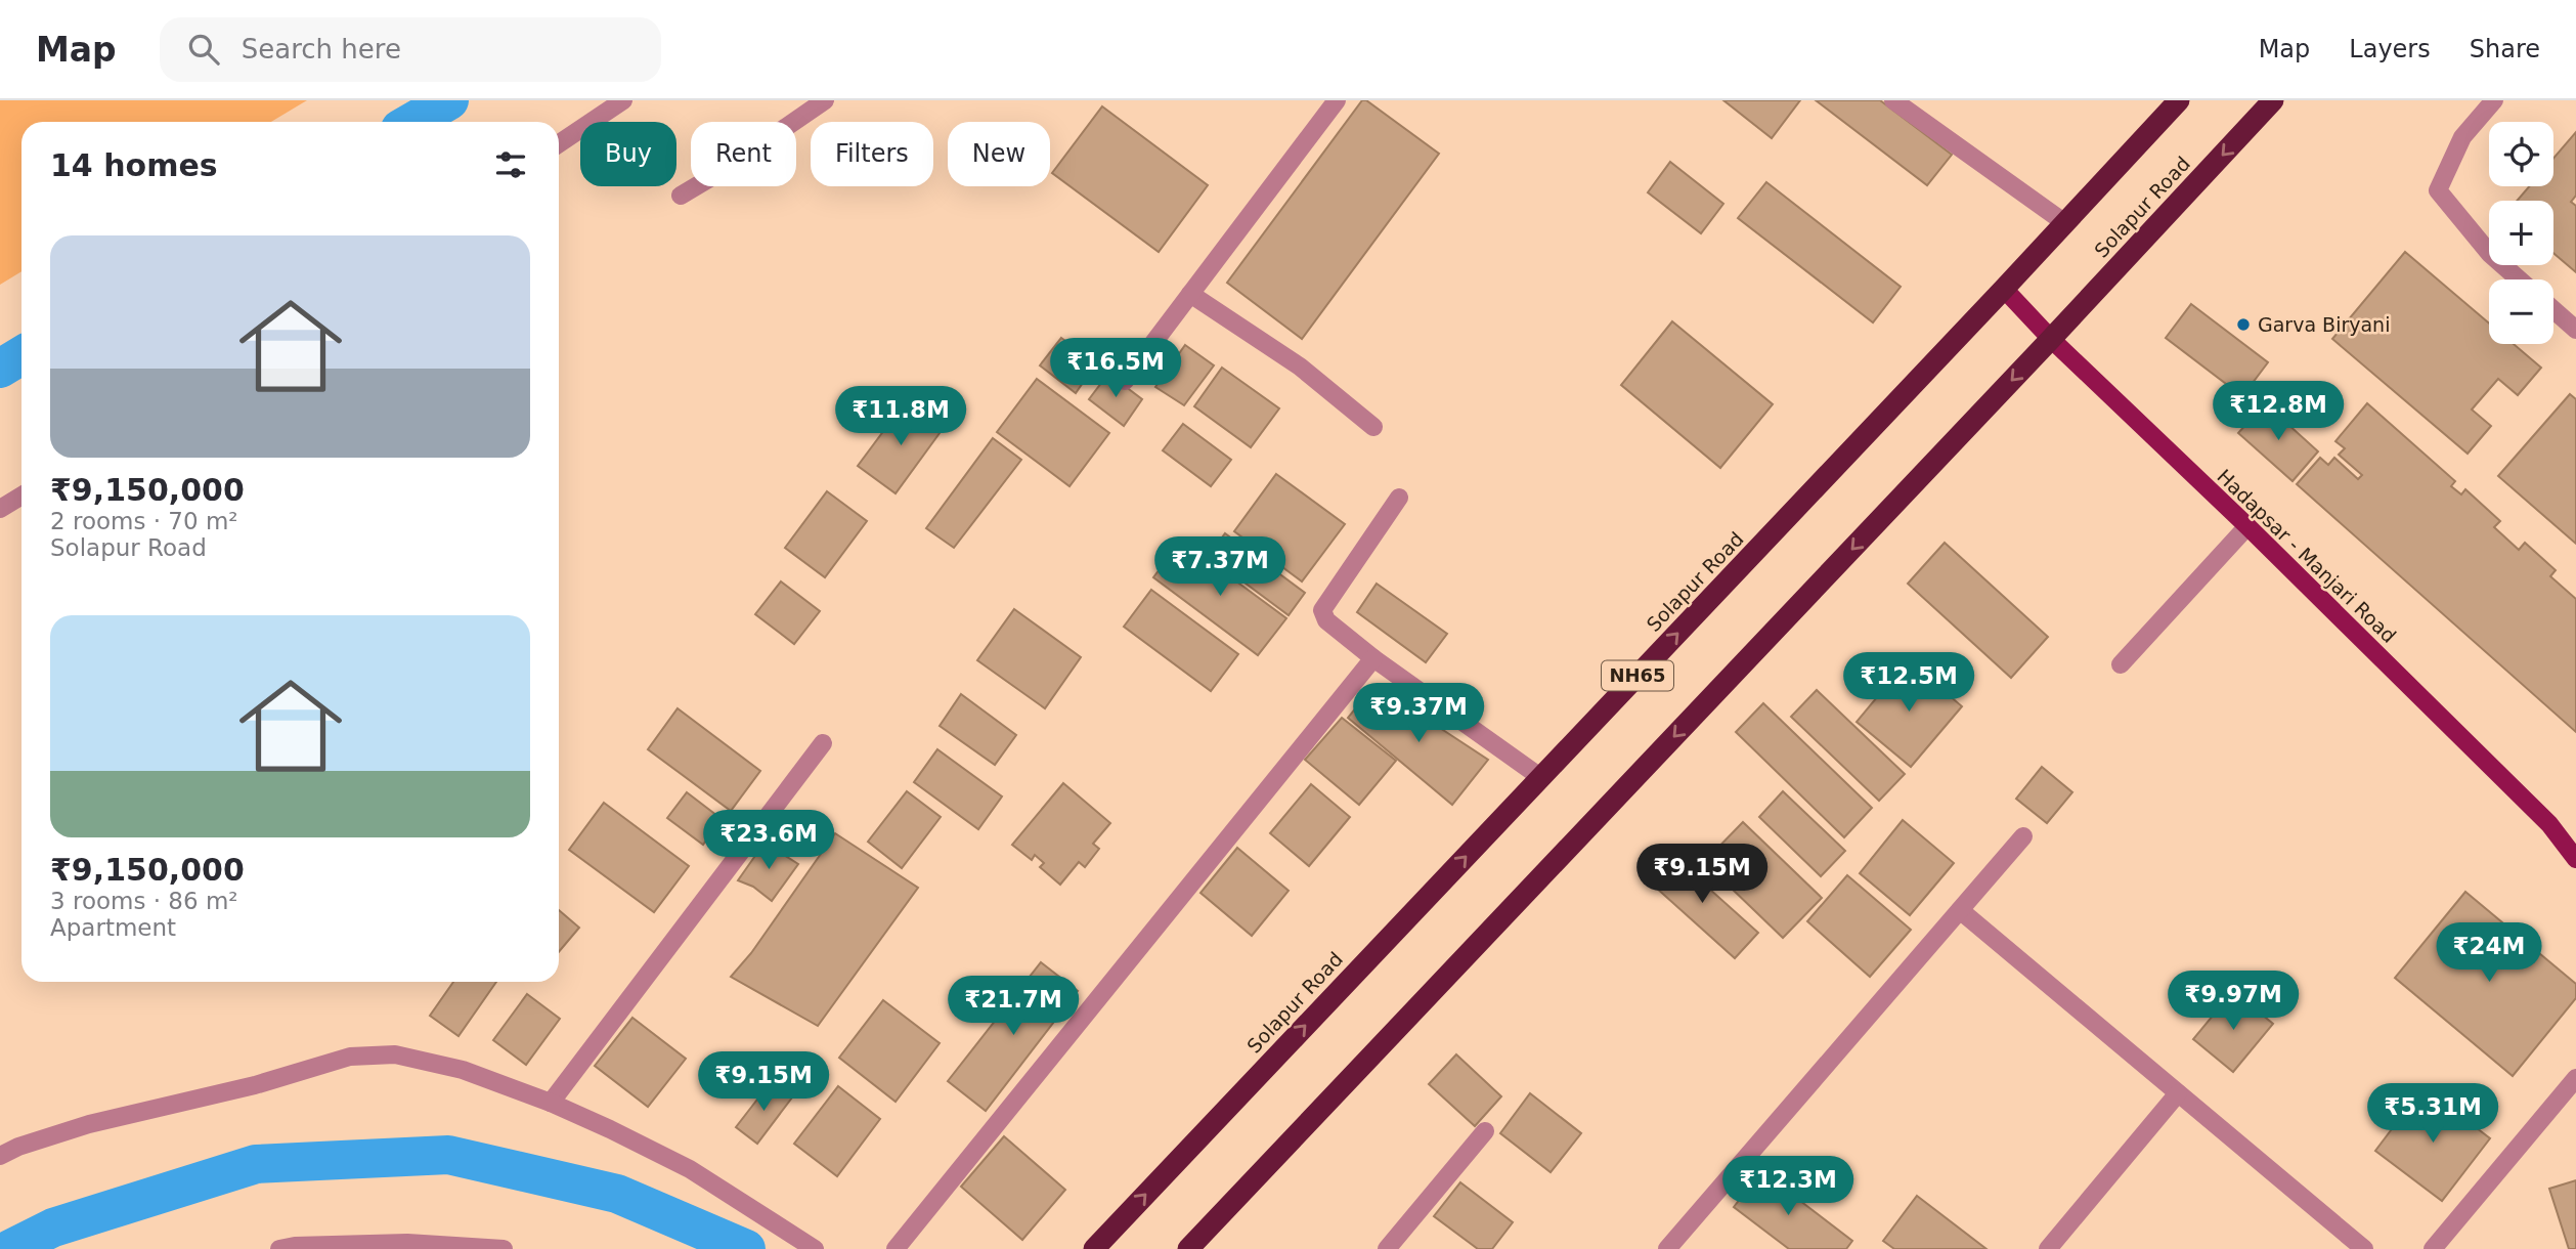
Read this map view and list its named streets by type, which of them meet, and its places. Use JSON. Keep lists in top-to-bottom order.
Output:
{
  "streets": {
    "highway": ["Solapur Road", "NH65"],
    "main road": ["Hadapsar - Manjari Road"]
  },
  "crossings": [
    ["Solapur Road", "Hadapsar - Manjari Road"]
  ],
  "places": ["Garva Biryani"],
  "page": {
    "header": "Map",
    "search": "Search here",
    "nav": ["Map", "Layers", "Share"],
    "map_buttons": ["+", "−"],
    "chip": [
      "Buy",
      "Rent",
      "Filters",
      "New"
    ],
    "heading": "14 homes",
    "list": [
      {
        "name": "₹9,150,000",
        "note": "2 rooms · 70 m² · Solapur Road"
      },
      {
        "name": "₹9,150,000",
        "note": "3 rooms · 86 m² · Apartment"
      }
    ],
    "price": [
      "₹16.5M",
      "₹12.8M",
      "₹11.8M",
      "₹7.37M",
      "₹12.5M",
      "₹9.37M",
      "₹23.6M",
      "₹9.15M",
      "₹24M",
      "₹9.97M",
      "₹21.7M",
      "₹9.15M",
      "₹5.31M",
      "₹12.3M"
    ]
  }
}
